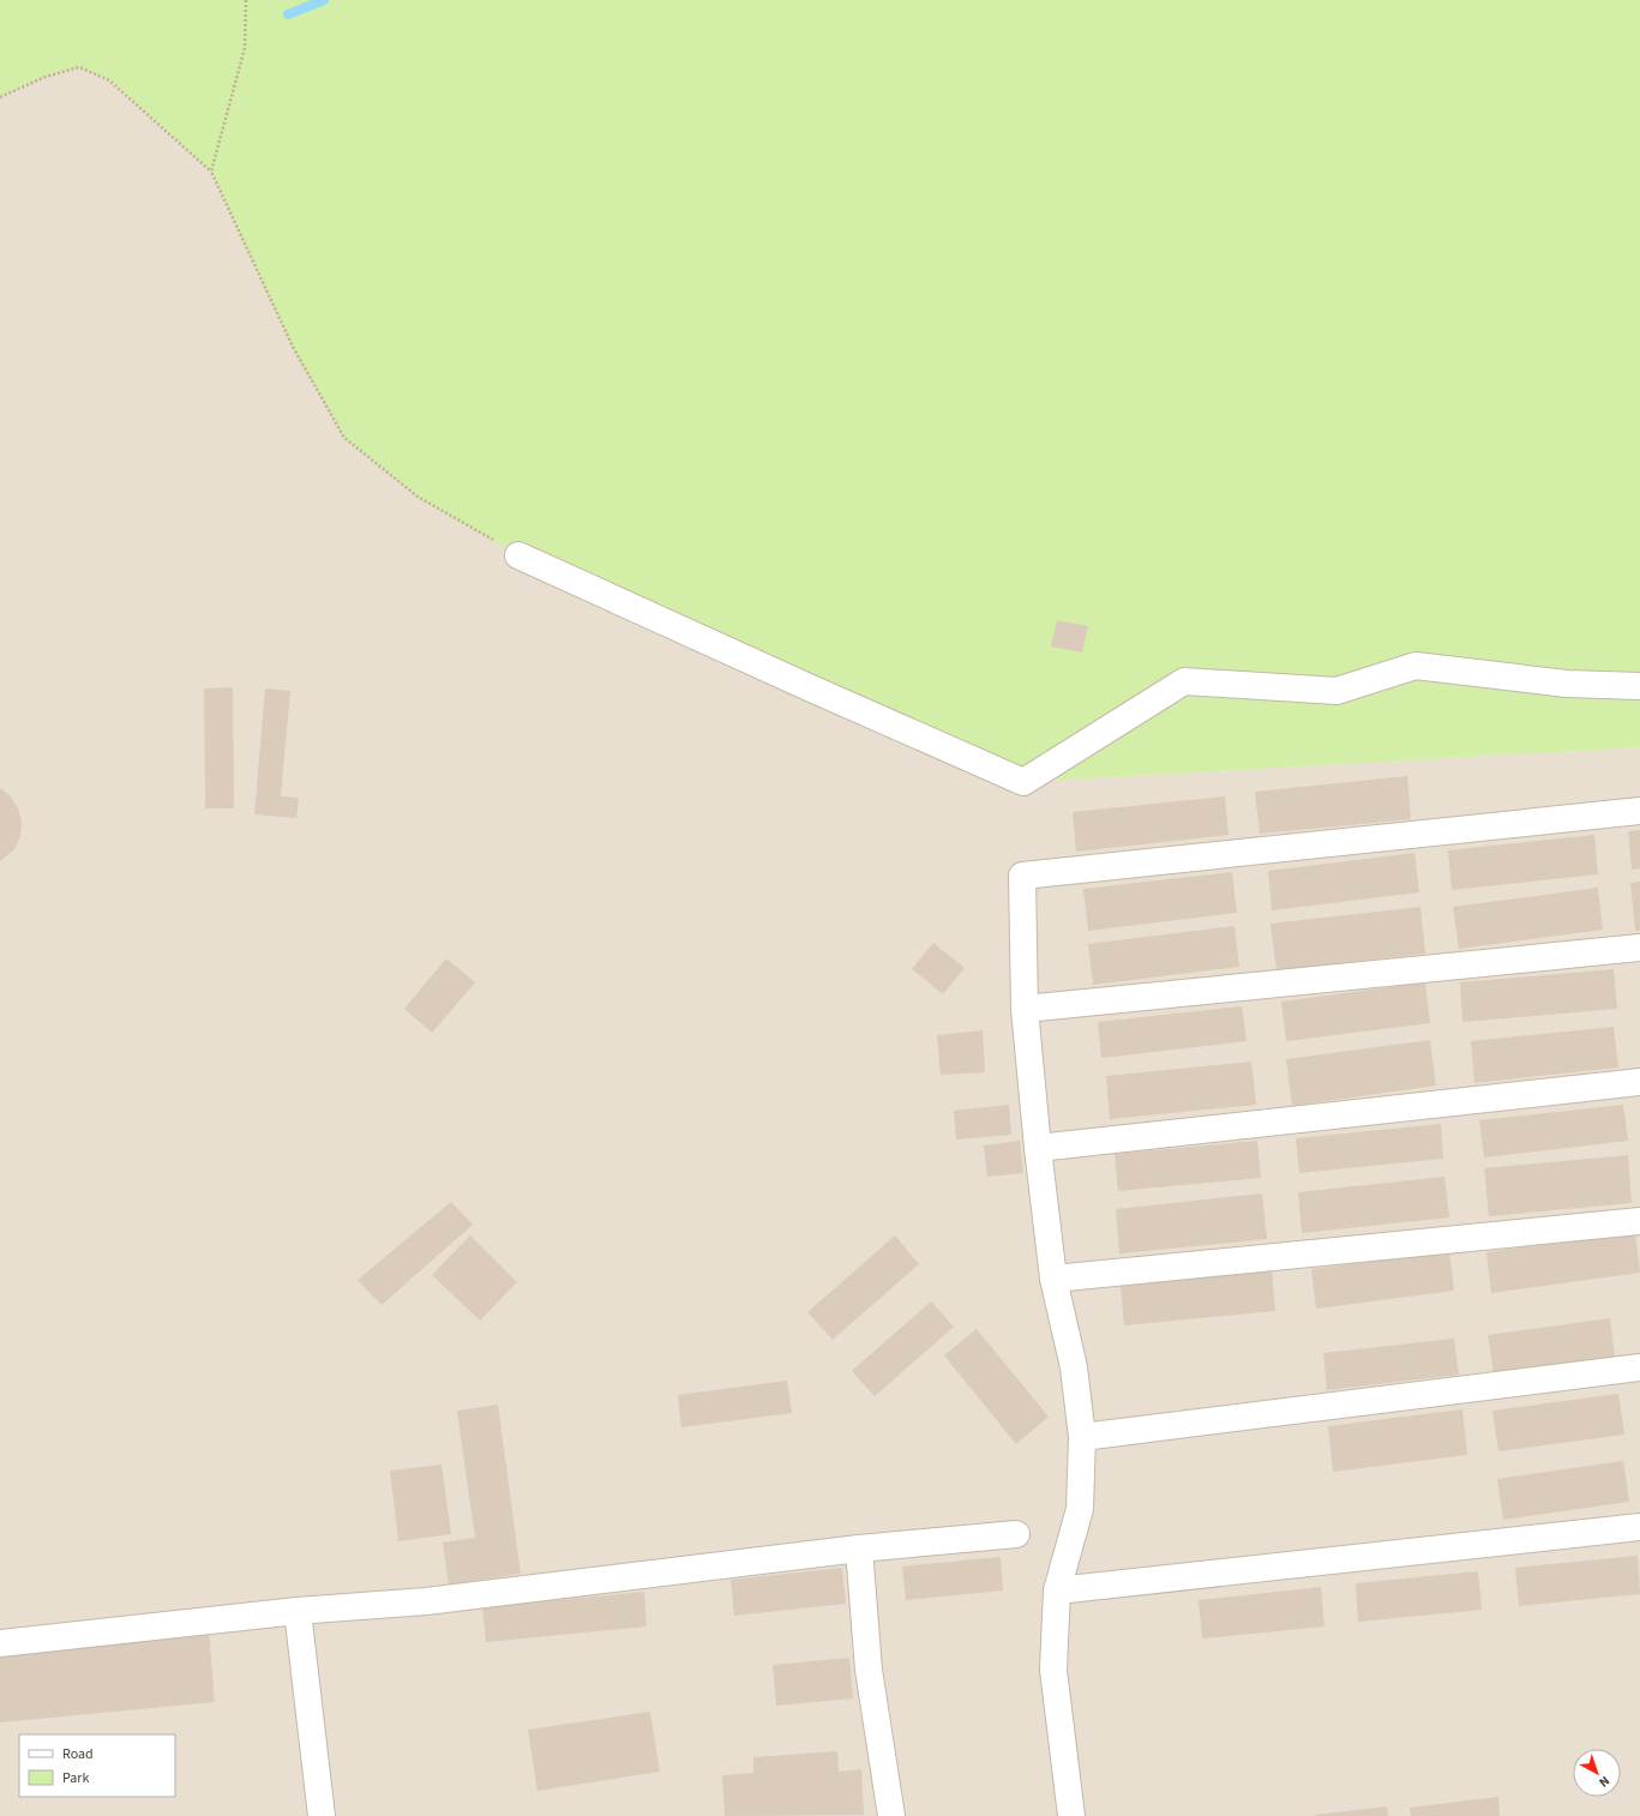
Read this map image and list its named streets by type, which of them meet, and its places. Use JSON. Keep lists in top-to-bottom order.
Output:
{
  "legend": ["Road", "Park"],
  "north": "bottom right"
}
